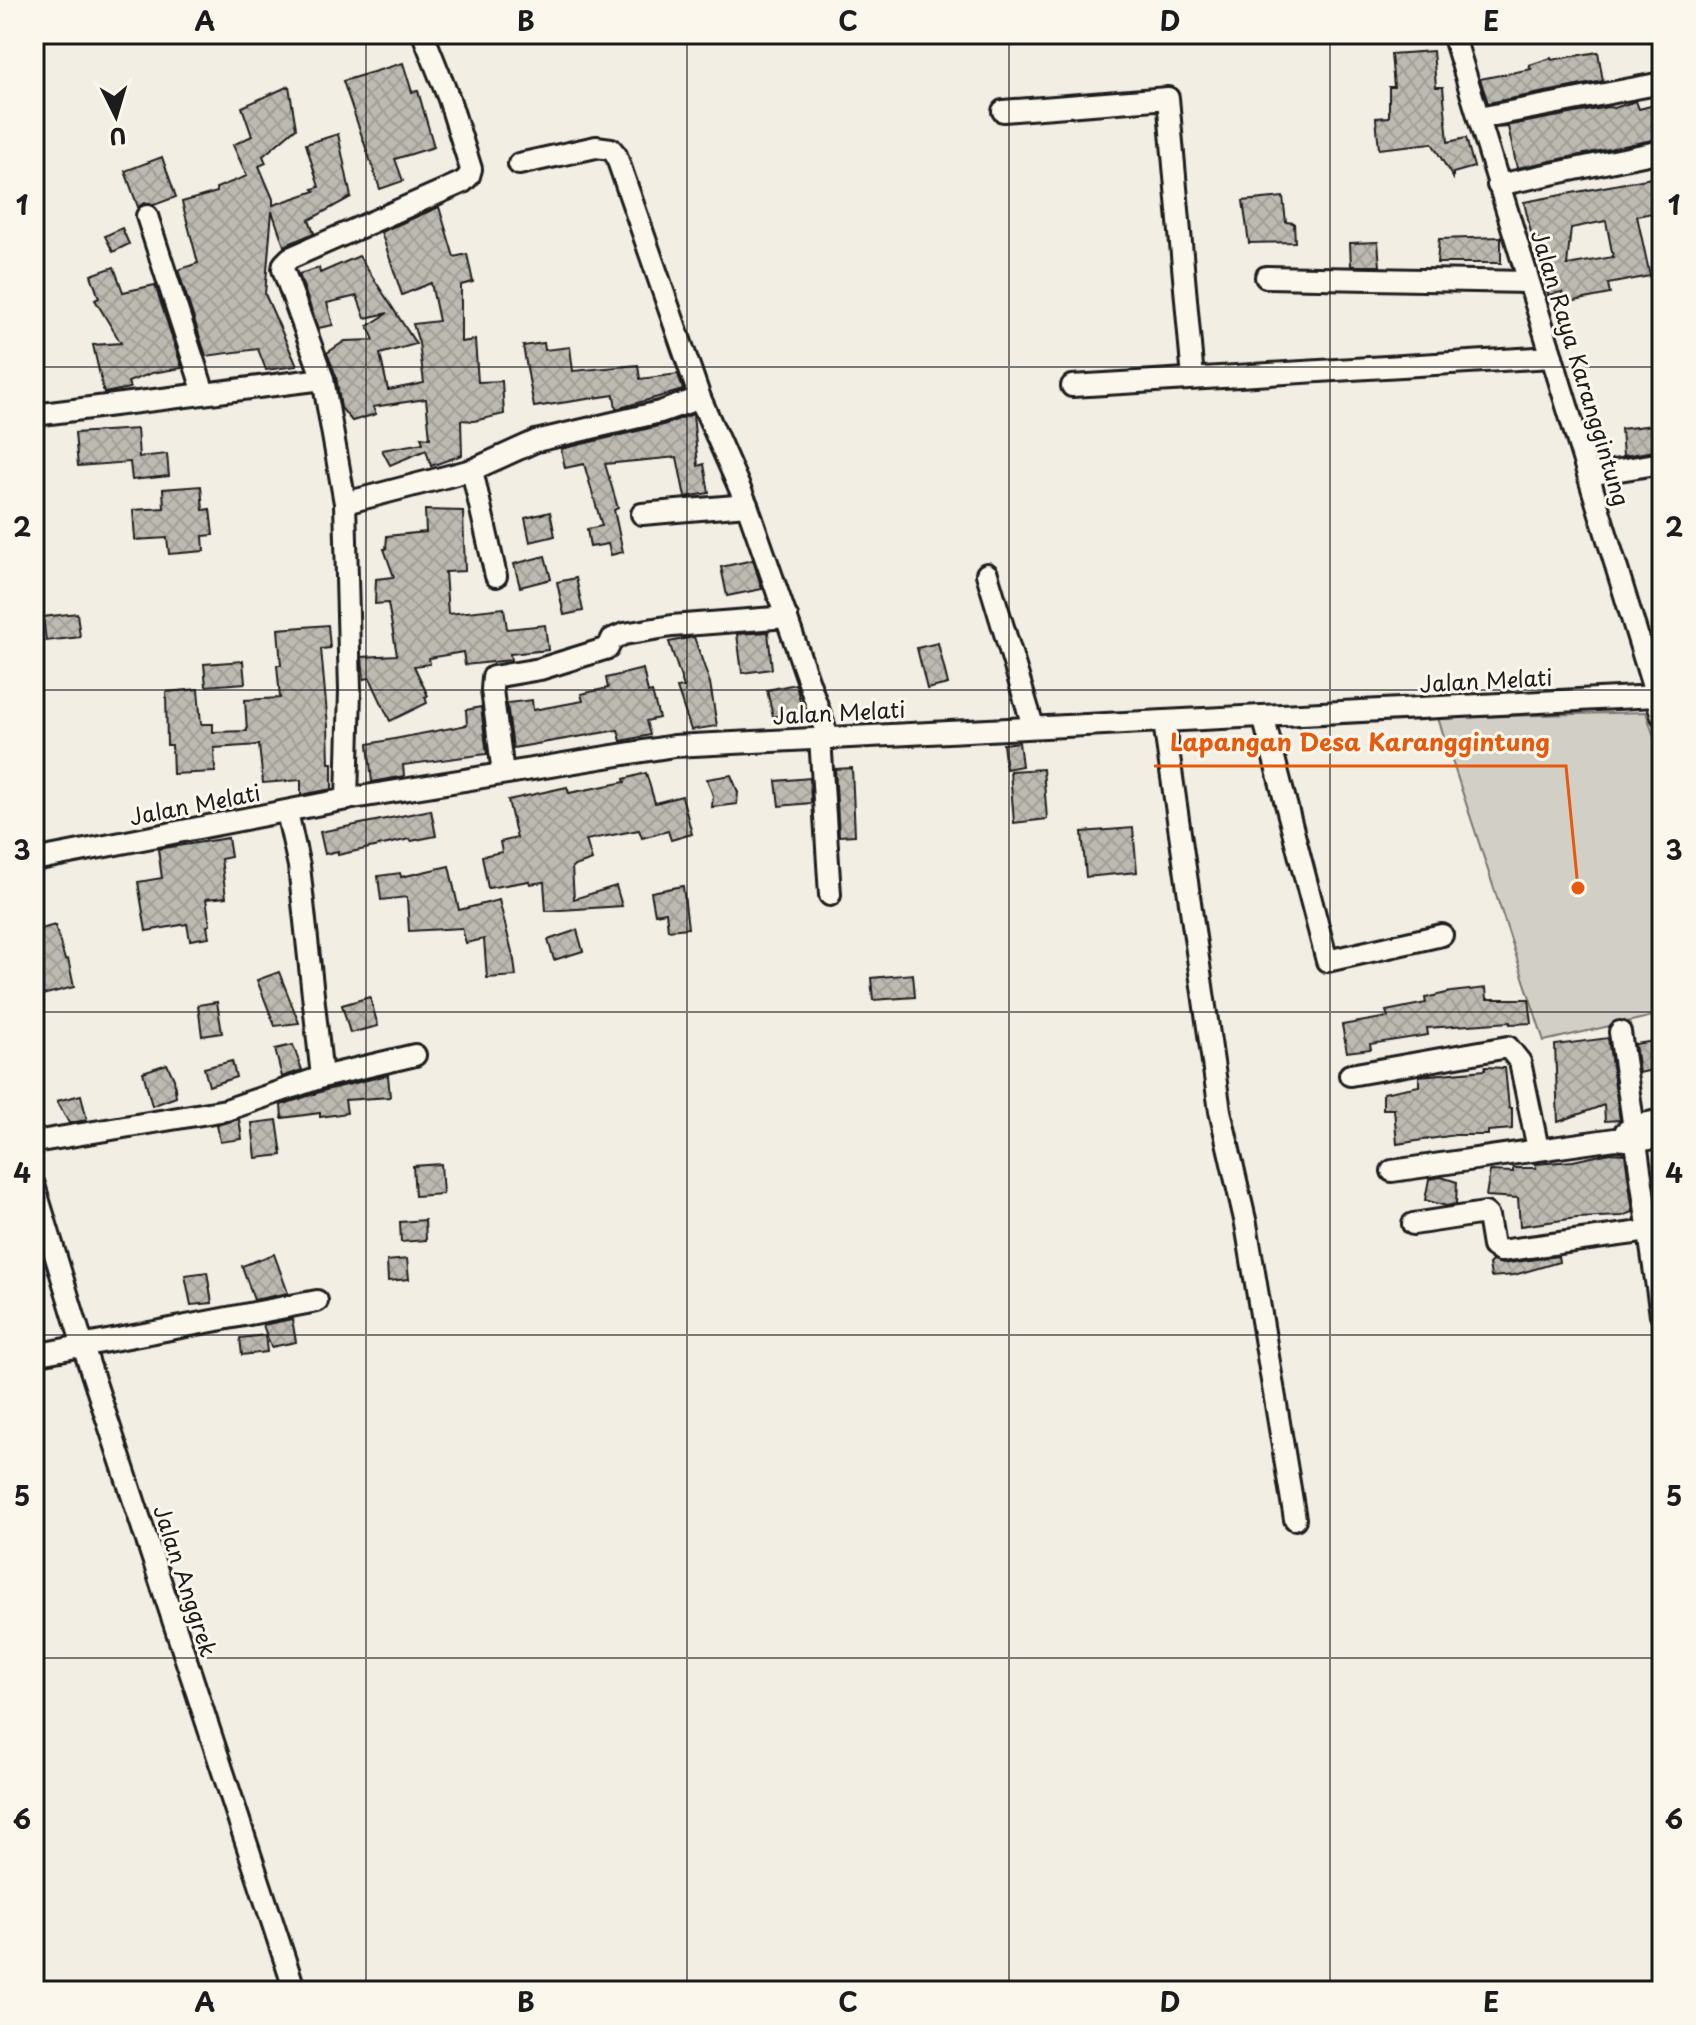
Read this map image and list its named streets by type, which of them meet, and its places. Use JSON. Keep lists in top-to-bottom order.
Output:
{
  "streets": {
    "street": ["Jalan Raya Karanggintung", "Jalan Melati", "Jalan Anggrek"]
  },
  "crossings": [
    ["Jalan Raya Karanggintung", "Jalan Melati"]
  ],
  "places": ["Lapangan Desa Karanggintung"],
  "north": "bottom",
  "grid": {
    "columns": [
      "A",
      "B",
      "C",
      "D",
      "E"
    ],
    "rows": [
      "1",
      "2",
      "3",
      "4",
      "5",
      "6"
    ]
  }
}
